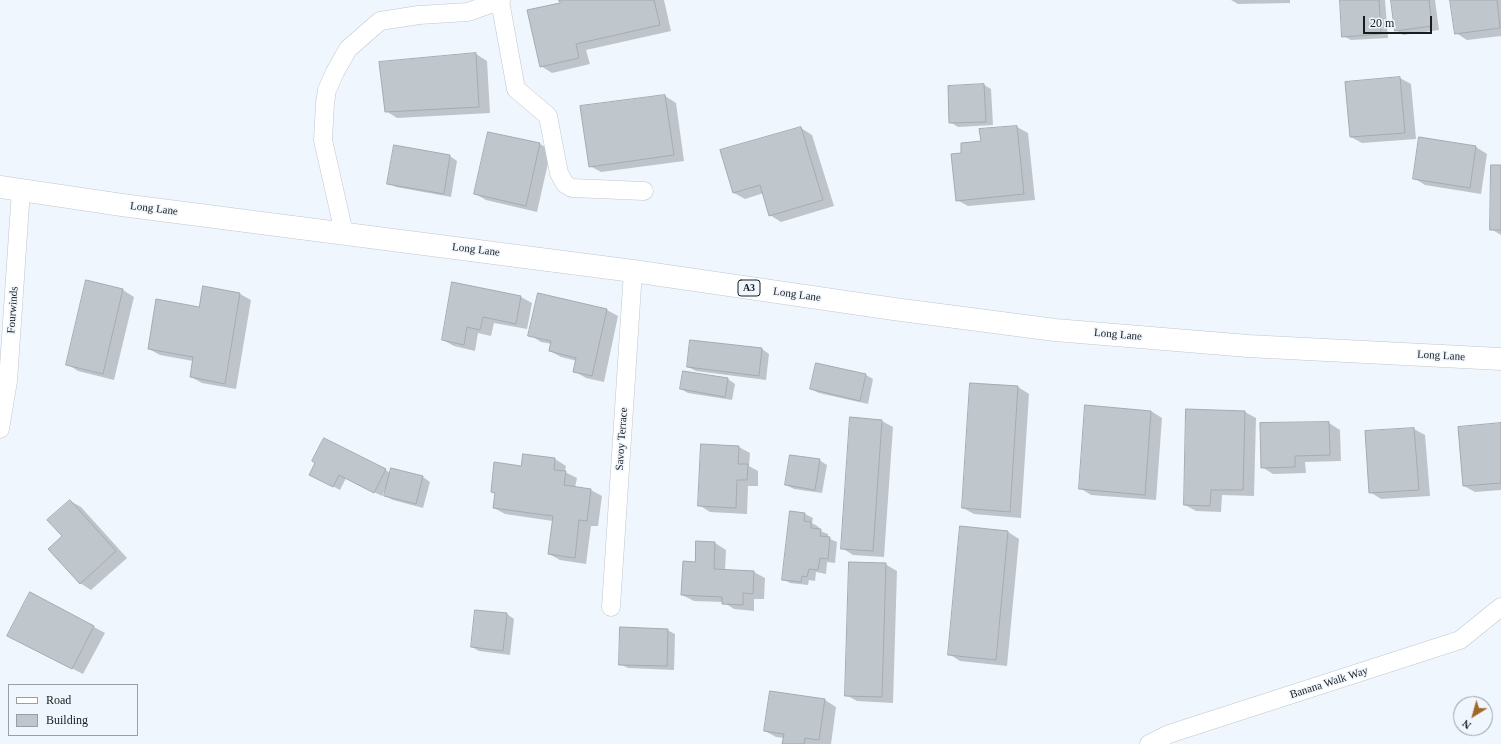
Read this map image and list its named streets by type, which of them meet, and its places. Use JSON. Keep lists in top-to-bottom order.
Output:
{
  "streets": {
    "main road": ["Long Lane", "A3"],
    "street": ["Fourwinds", "Savoy Terrace", "Banana Walk Way"]
  },
  "crossings": [
    ["Long Lane", "Fourwinds"],
    ["Long Lane", "Savoy Terrace"]
  ],
  "legend": ["Road", "Building"],
  "scale_bar": "20 m",
  "north": "bottom left"
}
